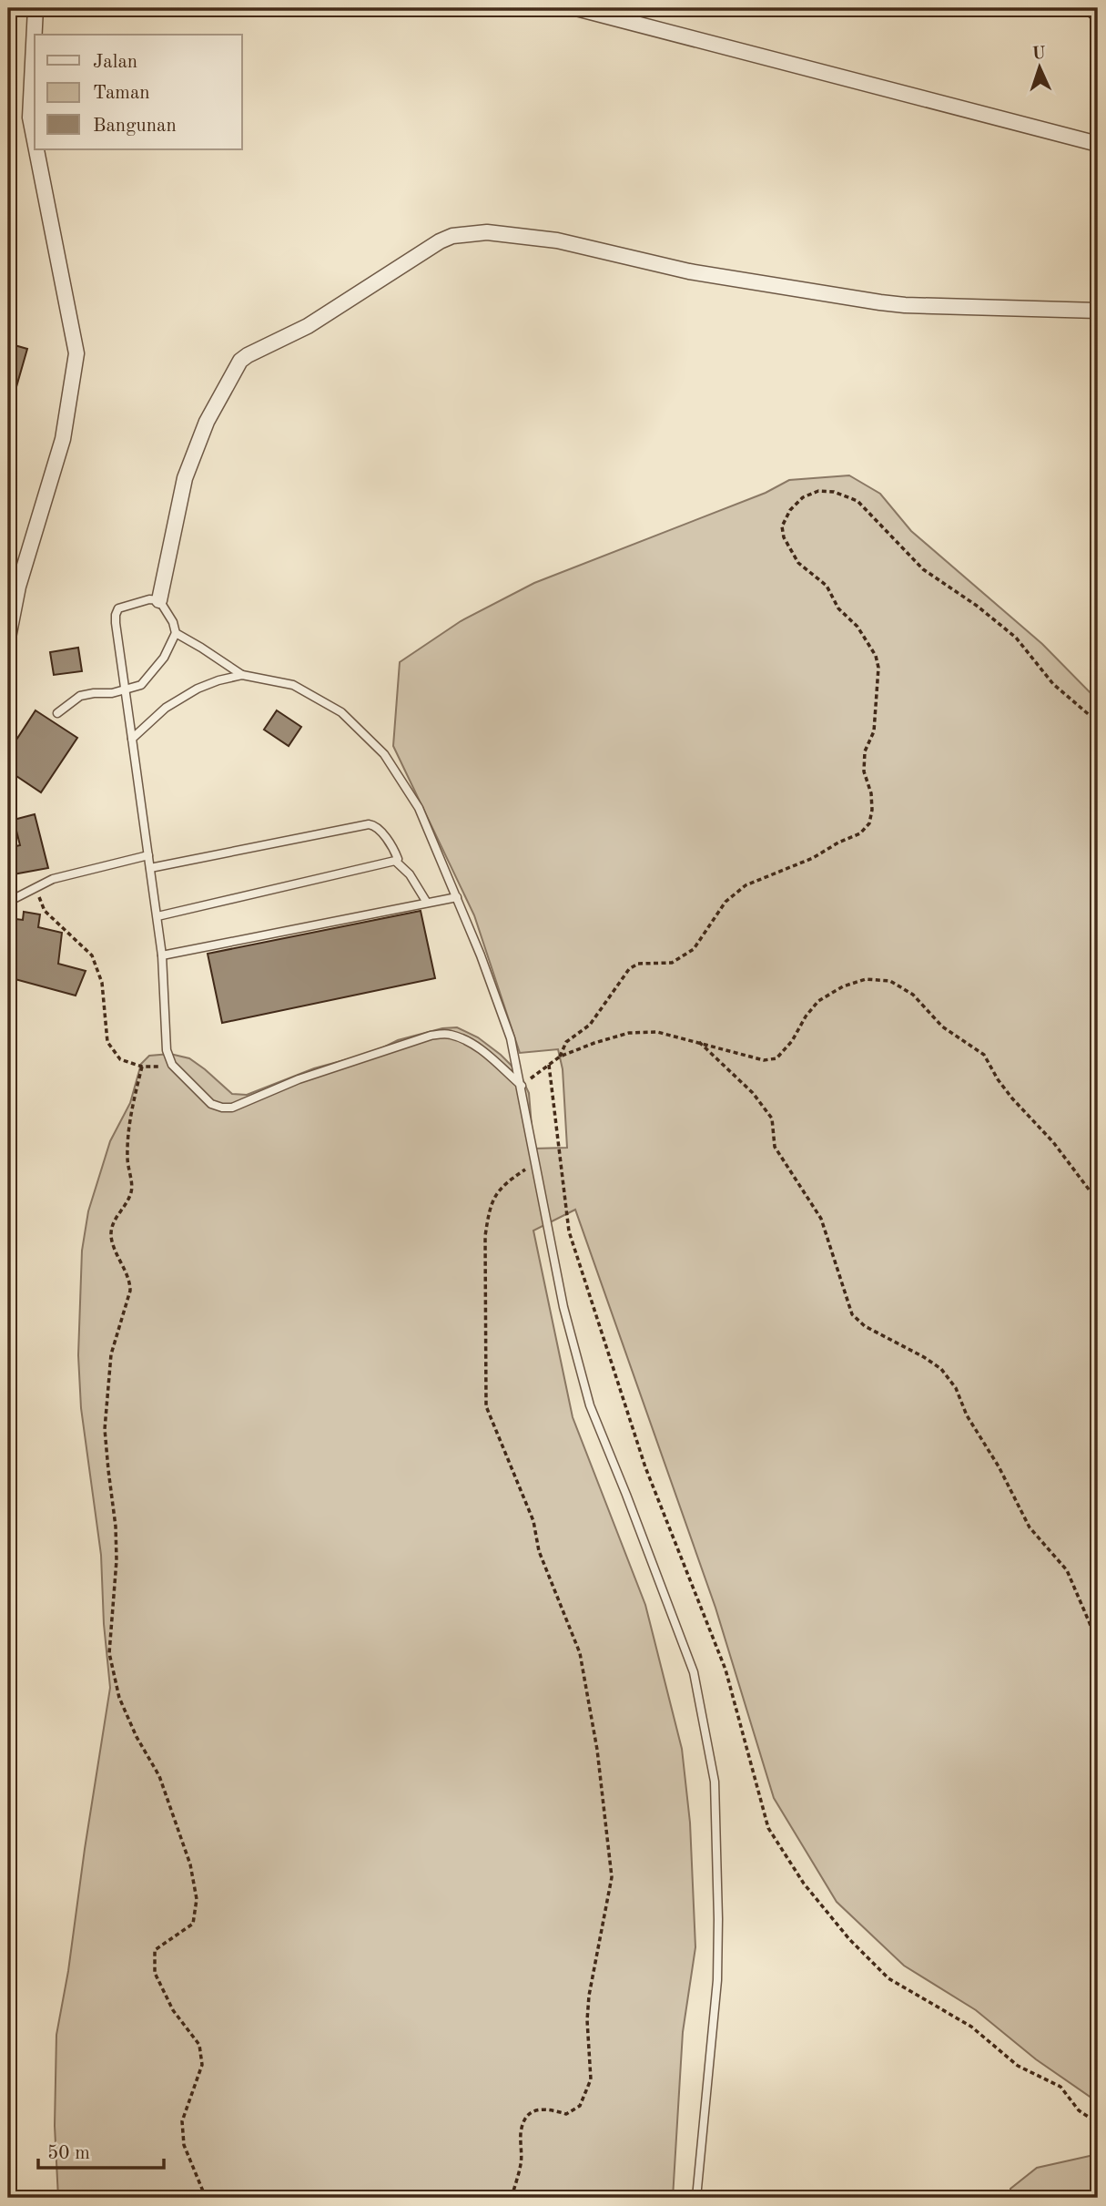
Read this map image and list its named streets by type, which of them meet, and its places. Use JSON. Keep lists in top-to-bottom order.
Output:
{
  "legend": ["Jalan", "Taman", "Bangunan"],
  "scale_bar": "50 m",
  "north": "top"
}
